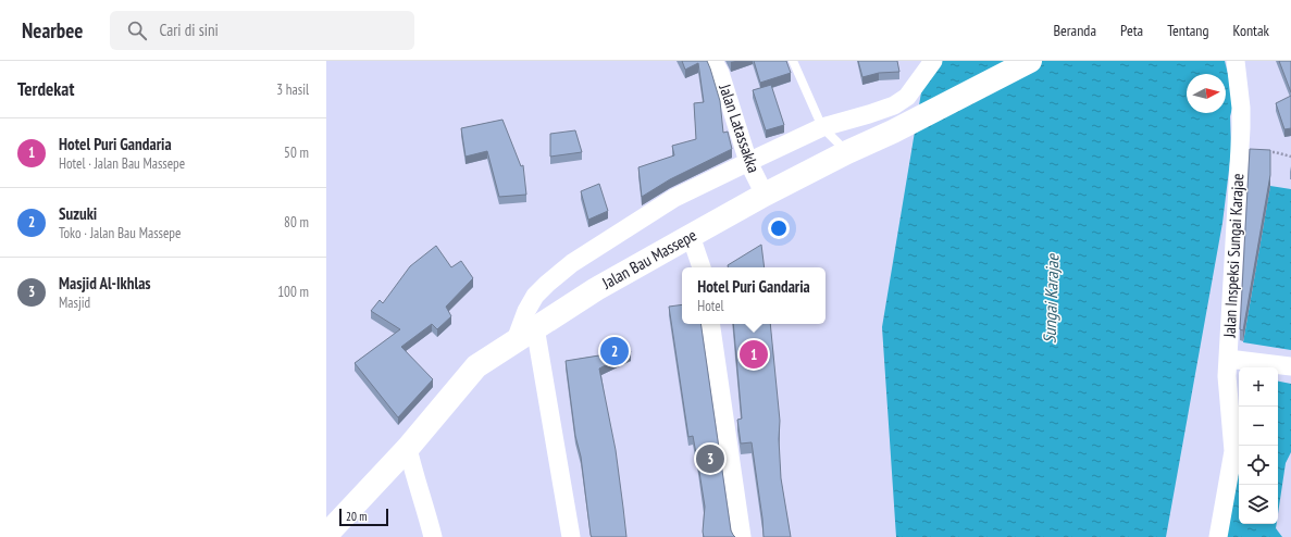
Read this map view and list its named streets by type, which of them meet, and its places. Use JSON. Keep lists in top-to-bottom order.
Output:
{
  "streets": {
    "highway": ["Jalan Bau Massepe"],
    "street": ["Jalan Latassakka", "Jalan Inspeksi Sungai Karajae"]
  },
  "crossings": [
    ["Jalan Latassakka", "Jalan Bau Massepe"]
  ],
  "water": ["Sungai Karajae"],
  "scale_bar": "20 m",
  "north": "right",
  "page": {
    "header": "Nearbee",
    "search": "Cari di sini",
    "nav": [
      "Beranda",
      "Peta",
      "Tentang",
      "Kontak"
    ],
    "heading": ["Terdekat", "3 hasil"],
    "list": [
      {
        "mark": "1",
        "name": "Hotel Puri Gandaria",
        "note": "Hotel · Jalan Bau Massepe",
        "value": "50 m"
      },
      {
        "mark": "2",
        "name": "Suzuki",
        "note": "Toko · Jalan Bau Massepe",
        "value": "80 m"
      },
      {
        "mark": "3",
        "name": "Masjid Al-Ikhlas",
        "note": "Masjid",
        "value": "100 m"
      }
    ],
    "popup": ["Hotel Puri Gandaria", "Hotel"],
    "pins": ["2", "1", "3"],
    "map_buttons": ["+", "−"],
    "scale": "20 m"
  }
}
